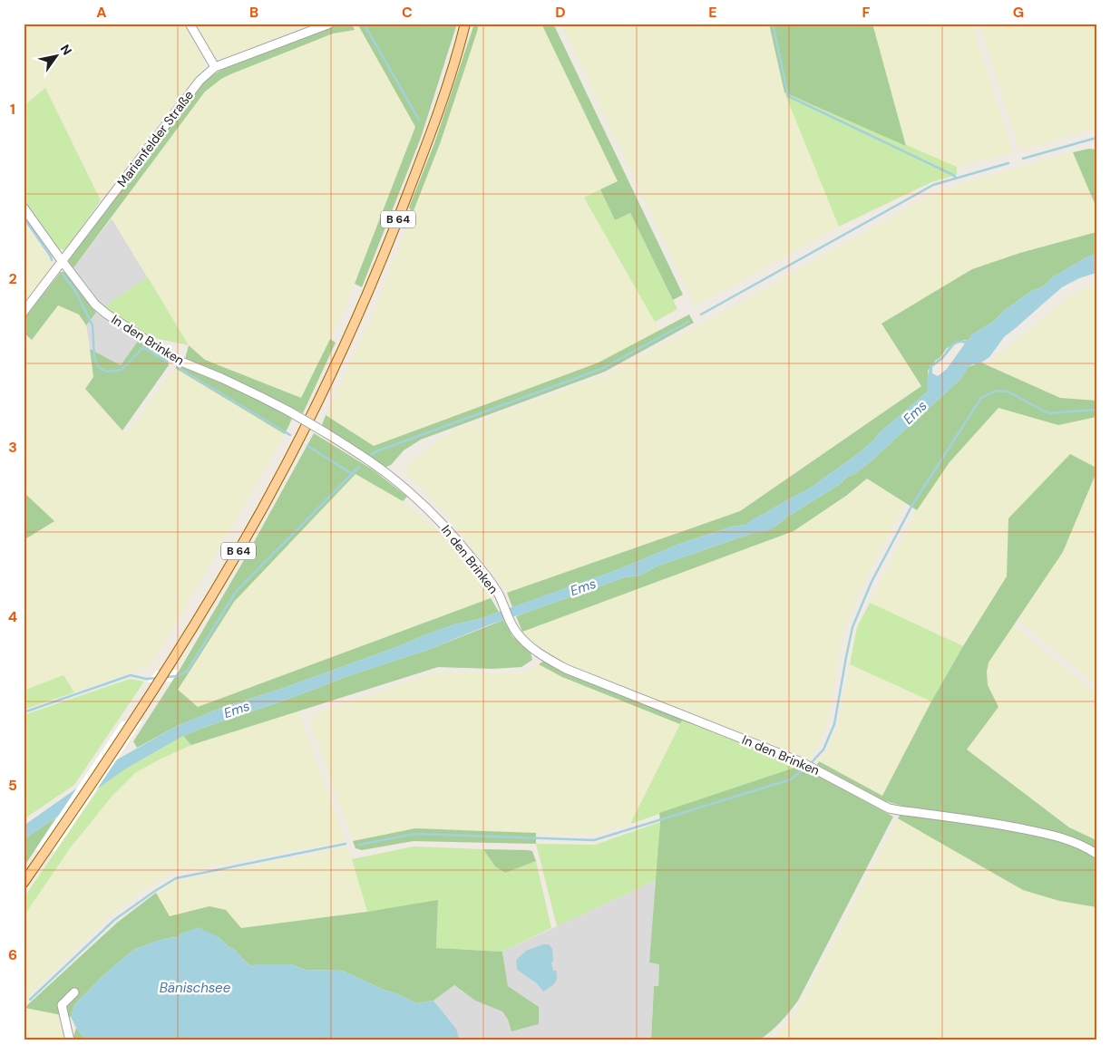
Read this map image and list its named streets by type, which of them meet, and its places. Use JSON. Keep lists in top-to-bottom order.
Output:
{
  "streets": {
    "main road": ["B 64"],
    "street": ["Marienfelder Straße", "In den Brinken"]
  },
  "crossings": [
    ["Marienfelder Straße", "In den Brinken"]
  ],
  "water": ["Ems", "Bänischsee"],
  "north": "top right",
  "grid": {
    "columns": [
      "A",
      "B",
      "C",
      "D",
      "E",
      "F",
      "G"
    ],
    "rows": [
      "1",
      "2",
      "3",
      "4",
      "5",
      "6"
    ]
  }
}
